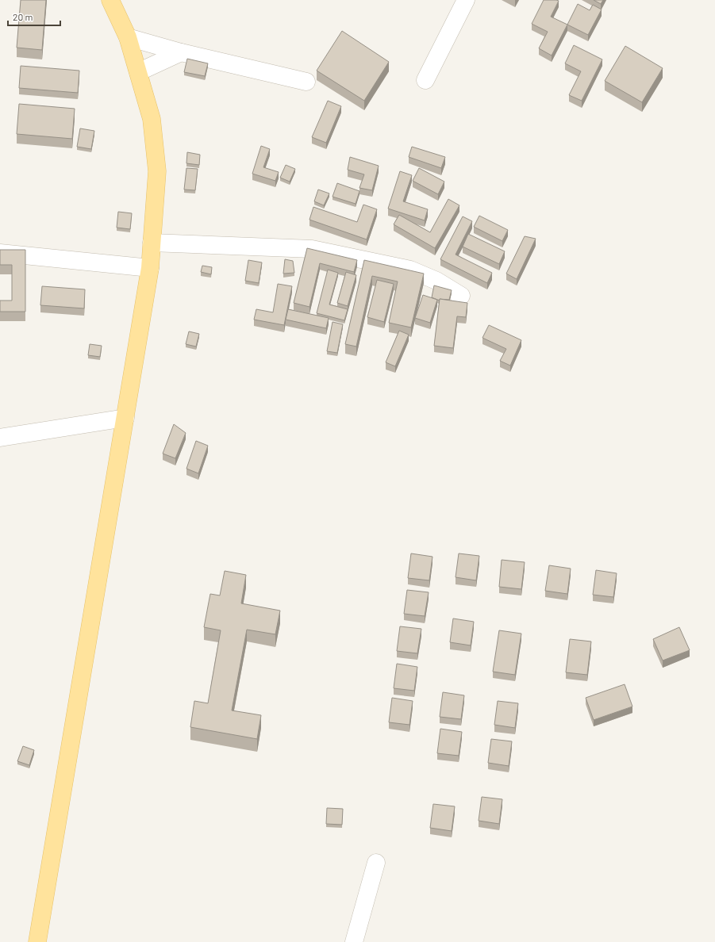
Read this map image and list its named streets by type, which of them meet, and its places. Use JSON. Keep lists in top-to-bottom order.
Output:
{
  "scale_bar": "20 m"
}
